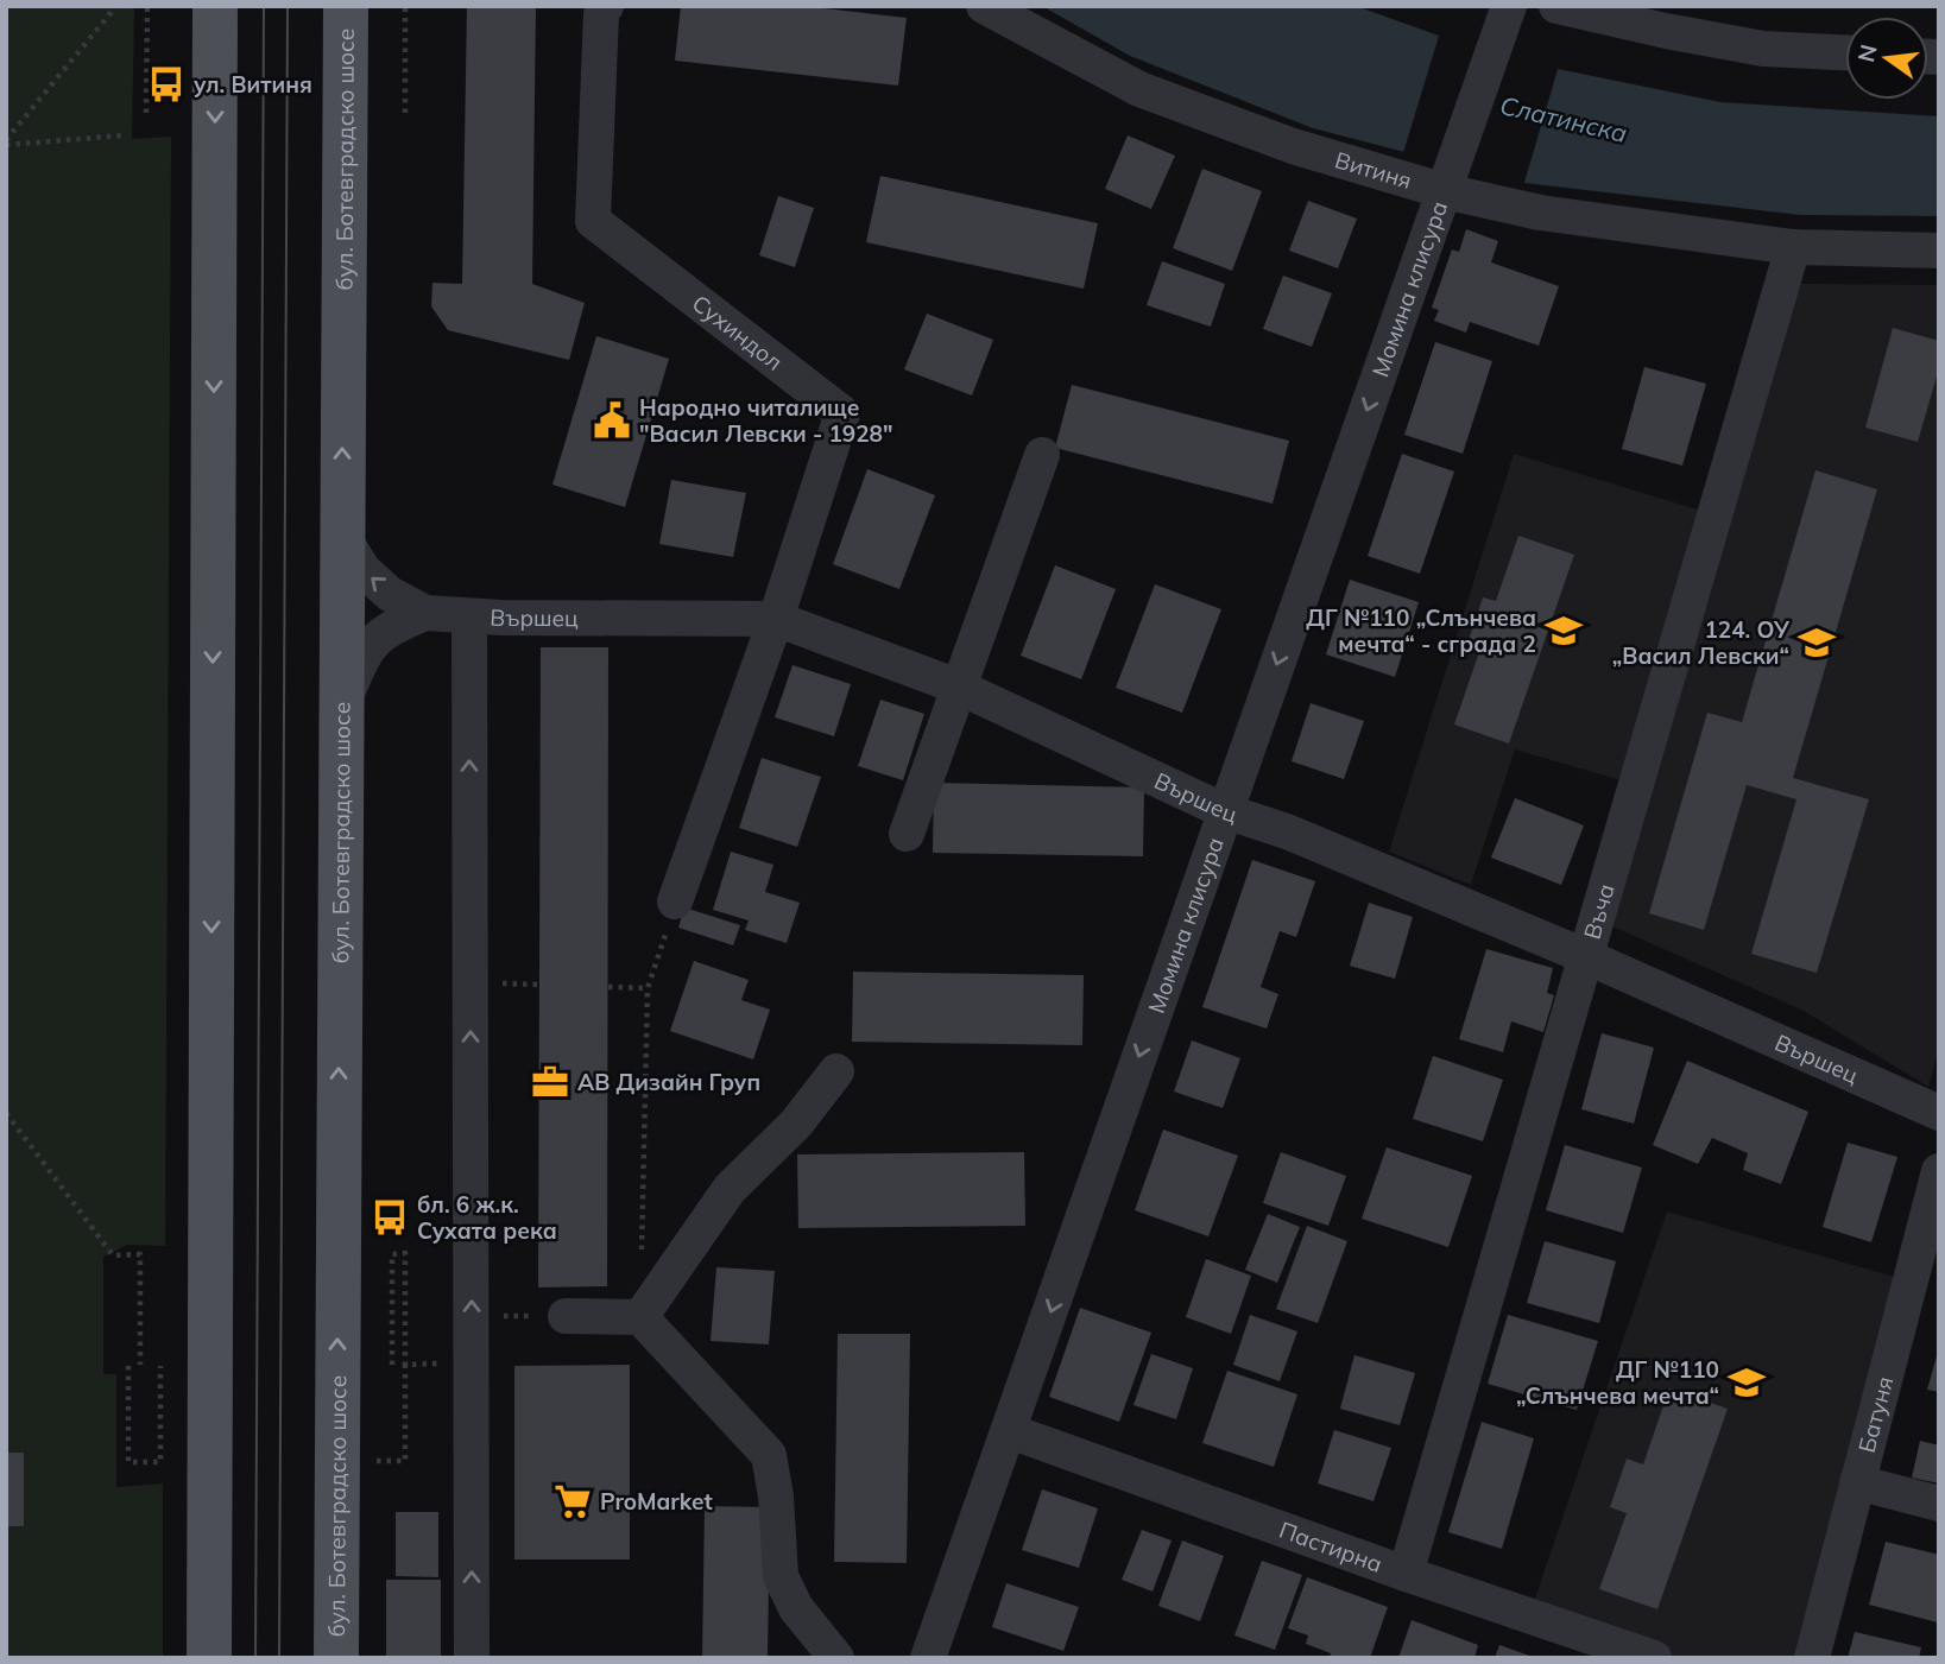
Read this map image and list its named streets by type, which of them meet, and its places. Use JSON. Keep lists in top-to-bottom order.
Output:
{
  "streets": {
    "main road": ["бул. Ботевградско шосе"],
    "street": [
      "Витиня",
      "Момина клисура",
      "Сухиндол",
      "Вършец",
      "Въча",
      "Батуня",
      "Пастирна"
    ]
  },
  "crossings": [
    ["бул. Ботевградско шосе", "Вършец"],
    ["Витиня", "Момина клисура"],
    ["Витиня", "Въча"],
    ["Момина клисура", "Вършец"],
    ["Момина клисура", "Пастирна"],
    ["Сухиндол", "Вършец"],
    ["Вършец", "Въча"],
    ["Въча", "Пастирна"]
  ],
  "water": ["Слатинска"],
  "places": {
    "bus stop": ["ул. Витиня", "бл. 6 ж.к. Сухата река"],
    "public building": ["Народно читалище \"Васил Левски - 1928\""],
    "school or university": ["ДГ №110 „Слънчева мечта“ - сграда 2", "124. ОУ „Васил Левски“", "ДГ №110 „Слънчева мечта“"],
    "office": ["АВ Дизайн Груп"],
    "supermarket": ["ProMarket"]
  },
  "north": "left"
}
